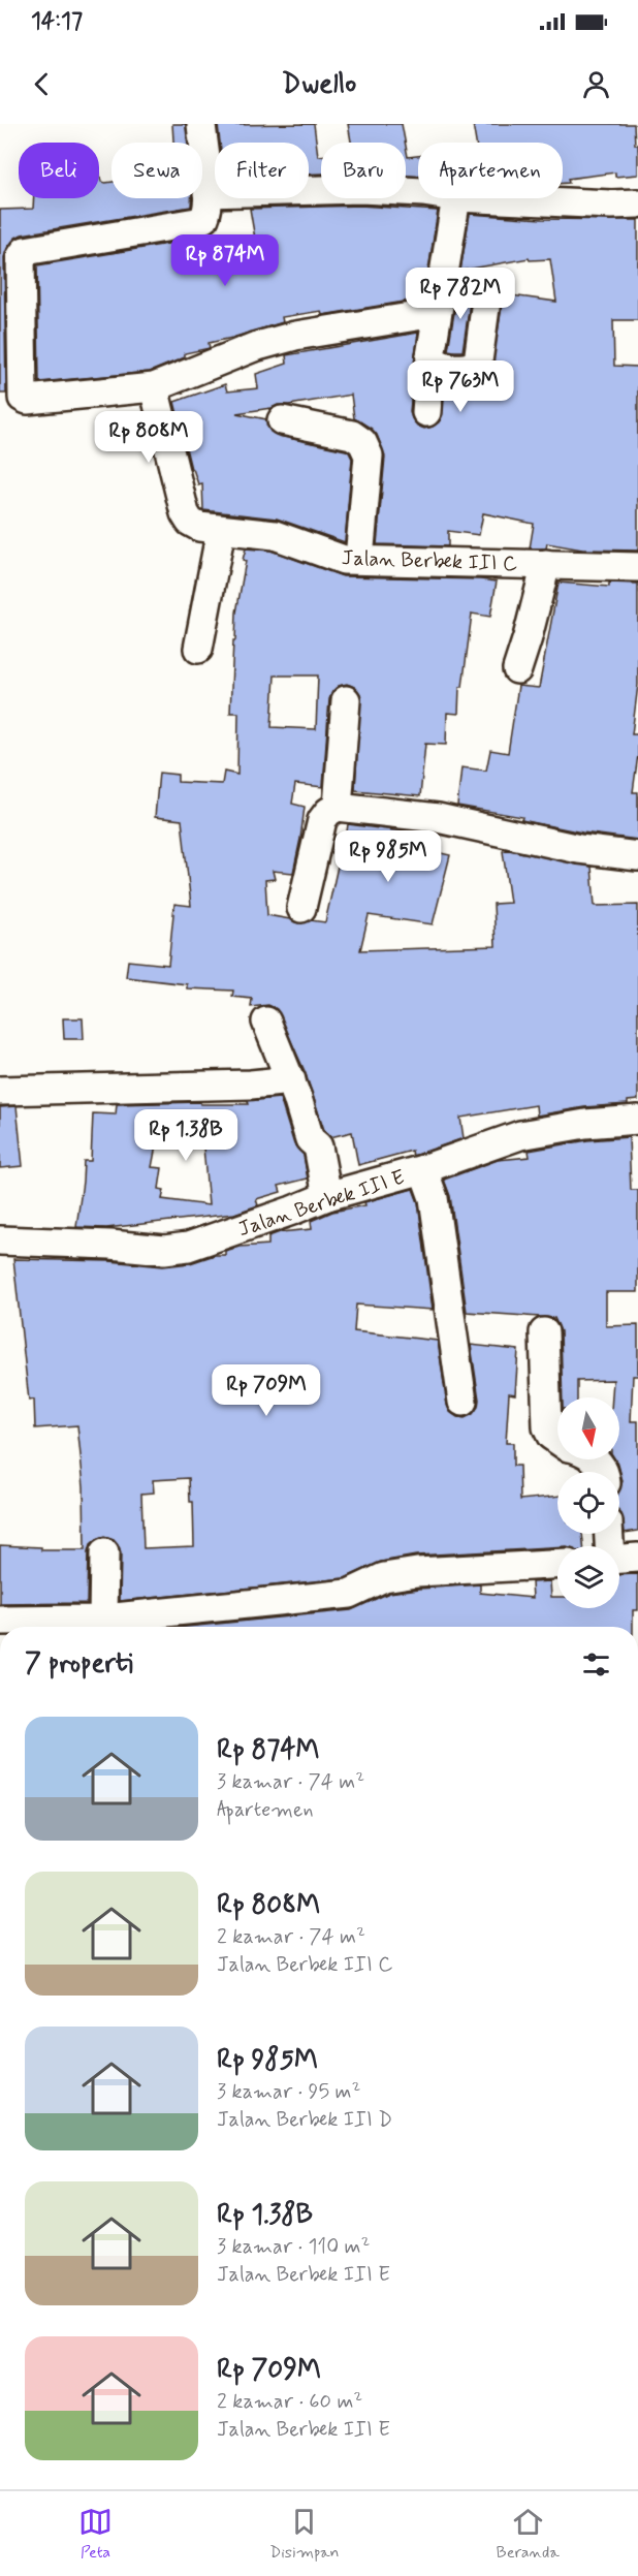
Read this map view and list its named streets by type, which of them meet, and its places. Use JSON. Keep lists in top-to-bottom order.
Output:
{
  "streets": {
    "street": ["Jalan Berbek III C", "Jalan Berbek III E"]
  },
  "north": "bottom",
  "page": {
    "status": "14:17",
    "header": "Dwello",
    "chip": [
      "Beli",
      "Sewa",
      "Filter",
      "Baru",
      "Apartemen"
    ],
    "price": [
      "Rp 874M",
      "Rp 782M",
      "Rp 763M",
      "Rp 808M",
      "Rp 985M",
      "Rp 1.38B",
      "Rp 709M"
    ],
    "heading": "7 properti",
    "list": [
      {
        "name": "Rp 874M",
        "note": "3 kamar · 74 m² · Apartemen"
      },
      {
        "name": "Rp 808M",
        "note": "2 kamar · 74 m² · Jalan Berbek III C"
      },
      {
        "name": "Rp 985M",
        "note": "3 kamar · 95 m² · Jalan Berbek III D"
      },
      {
        "name": "Rp 1.38B",
        "note": "3 kamar · 110 m² · Jalan Berbek III E"
      },
      {
        "name": "Rp 709M",
        "note": "2 kamar · 60 m² · Jalan Berbek III E"
      }
    ],
    "tabs": ["Peta", "Disimpan", "Beranda"]
  }
}
